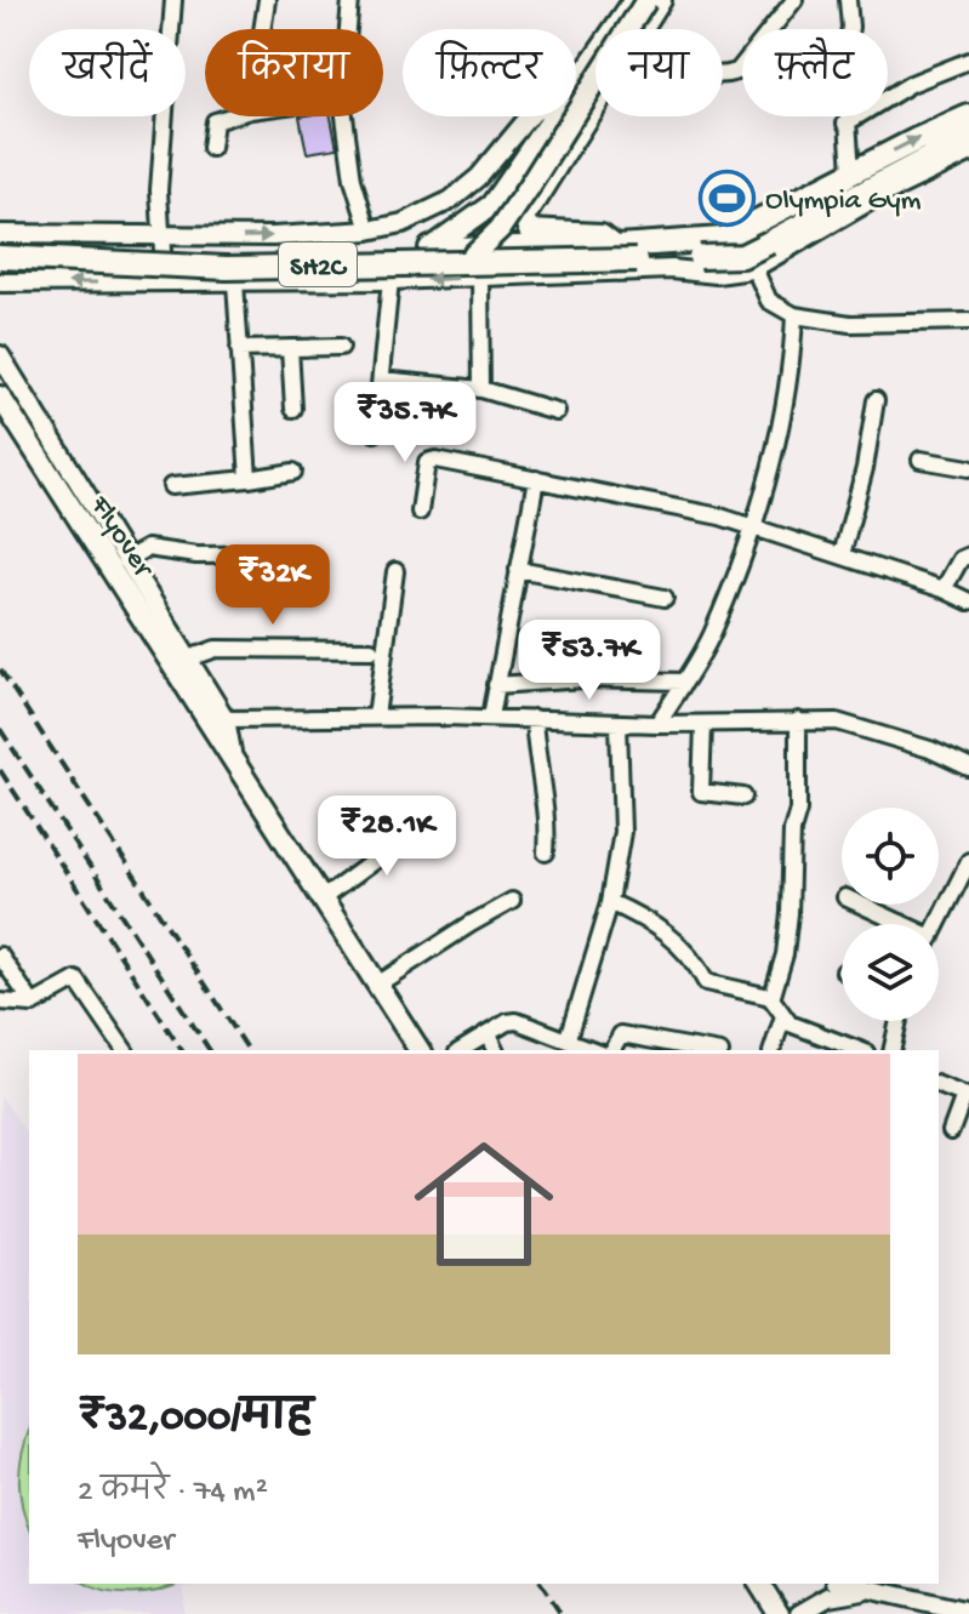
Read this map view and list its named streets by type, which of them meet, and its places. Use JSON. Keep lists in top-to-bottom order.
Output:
{
  "streets": {
    "main road": ["SH2C", "Flyover"]
  },
  "places": {
    "sports": ["Olympia Gym"]
  },
  "page": {
    "chip": [
      "खरीदें",
      "किराया",
      "फ़िल्टर",
      "नया",
      "फ़्लैट"
    ],
    "price": [
      "₹35.7K",
      "₹32K",
      "₹53.7K",
      "₹28.1K"
    ],
    "list": [
      {
        "name": "₹32,000/माह",
        "note": "2 कमरे · 74 m² · Flyover"
      }
    ]
  }
}
